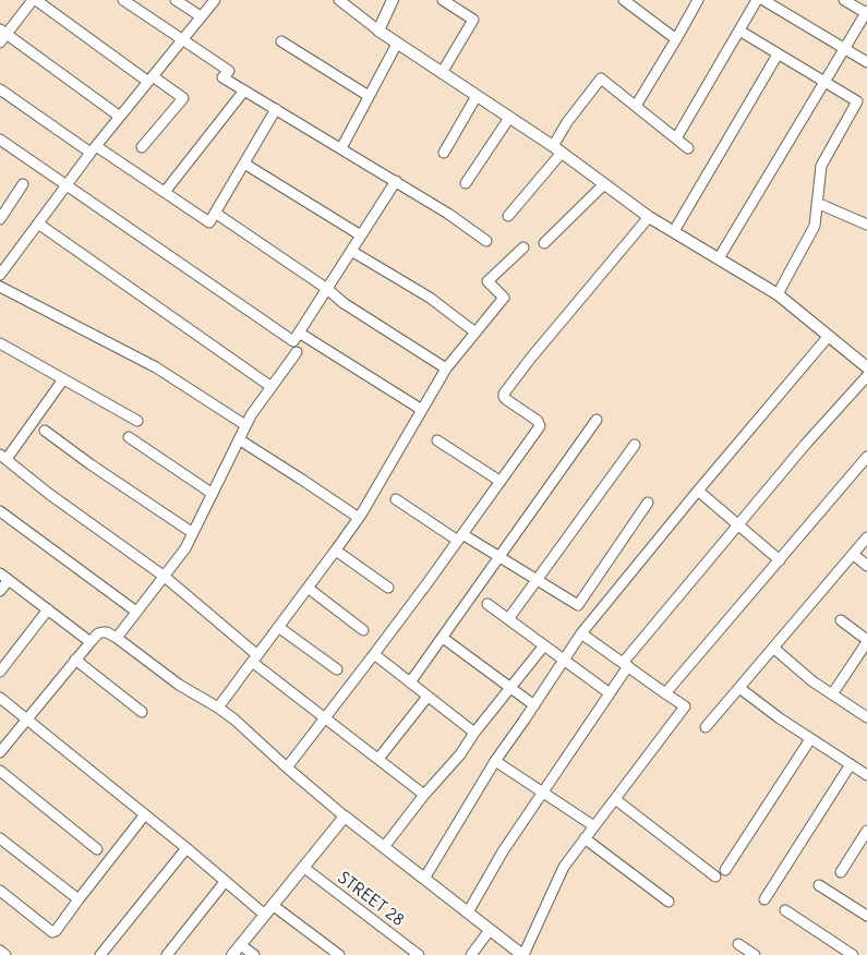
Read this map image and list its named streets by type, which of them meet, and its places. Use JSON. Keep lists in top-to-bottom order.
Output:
{
  "streets": {
    "street": ["STREET 28"]
  }
}
